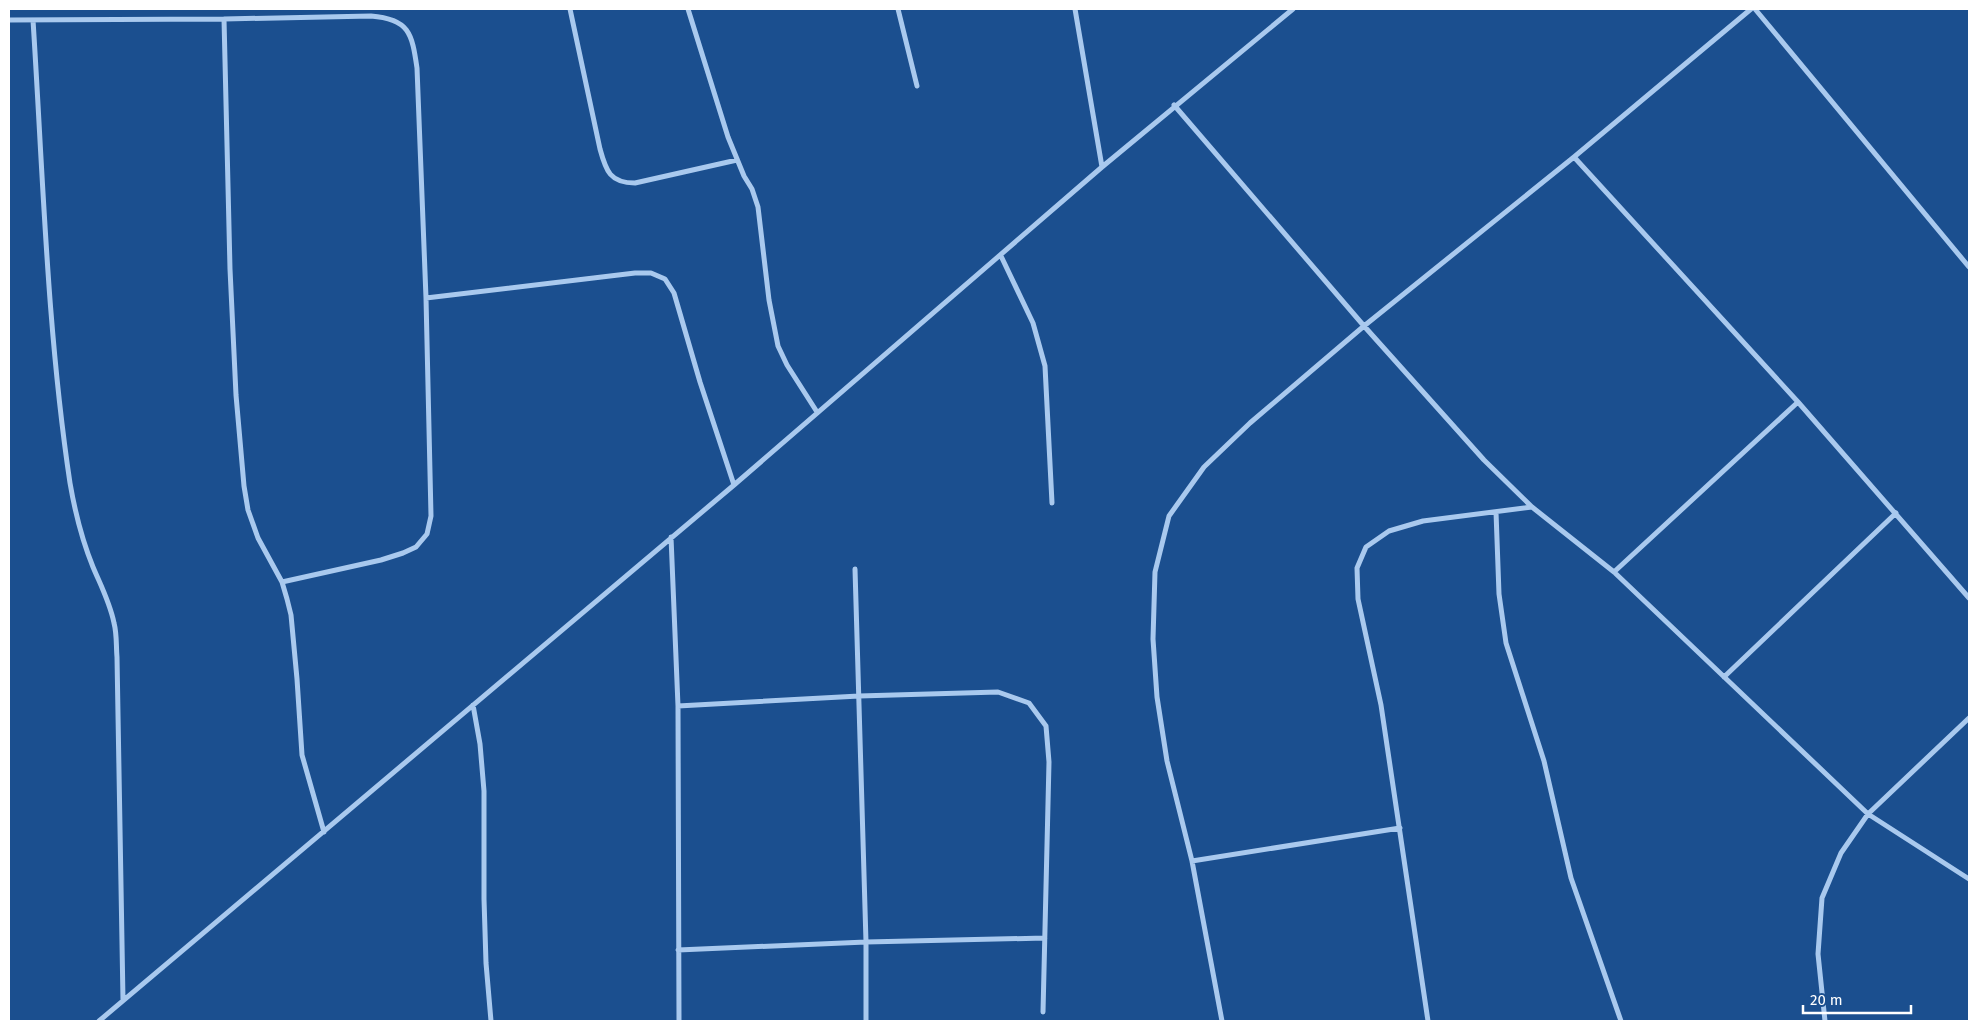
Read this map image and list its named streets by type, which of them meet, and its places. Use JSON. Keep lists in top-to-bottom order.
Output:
{
  "scale_bar": "20 m"
}
